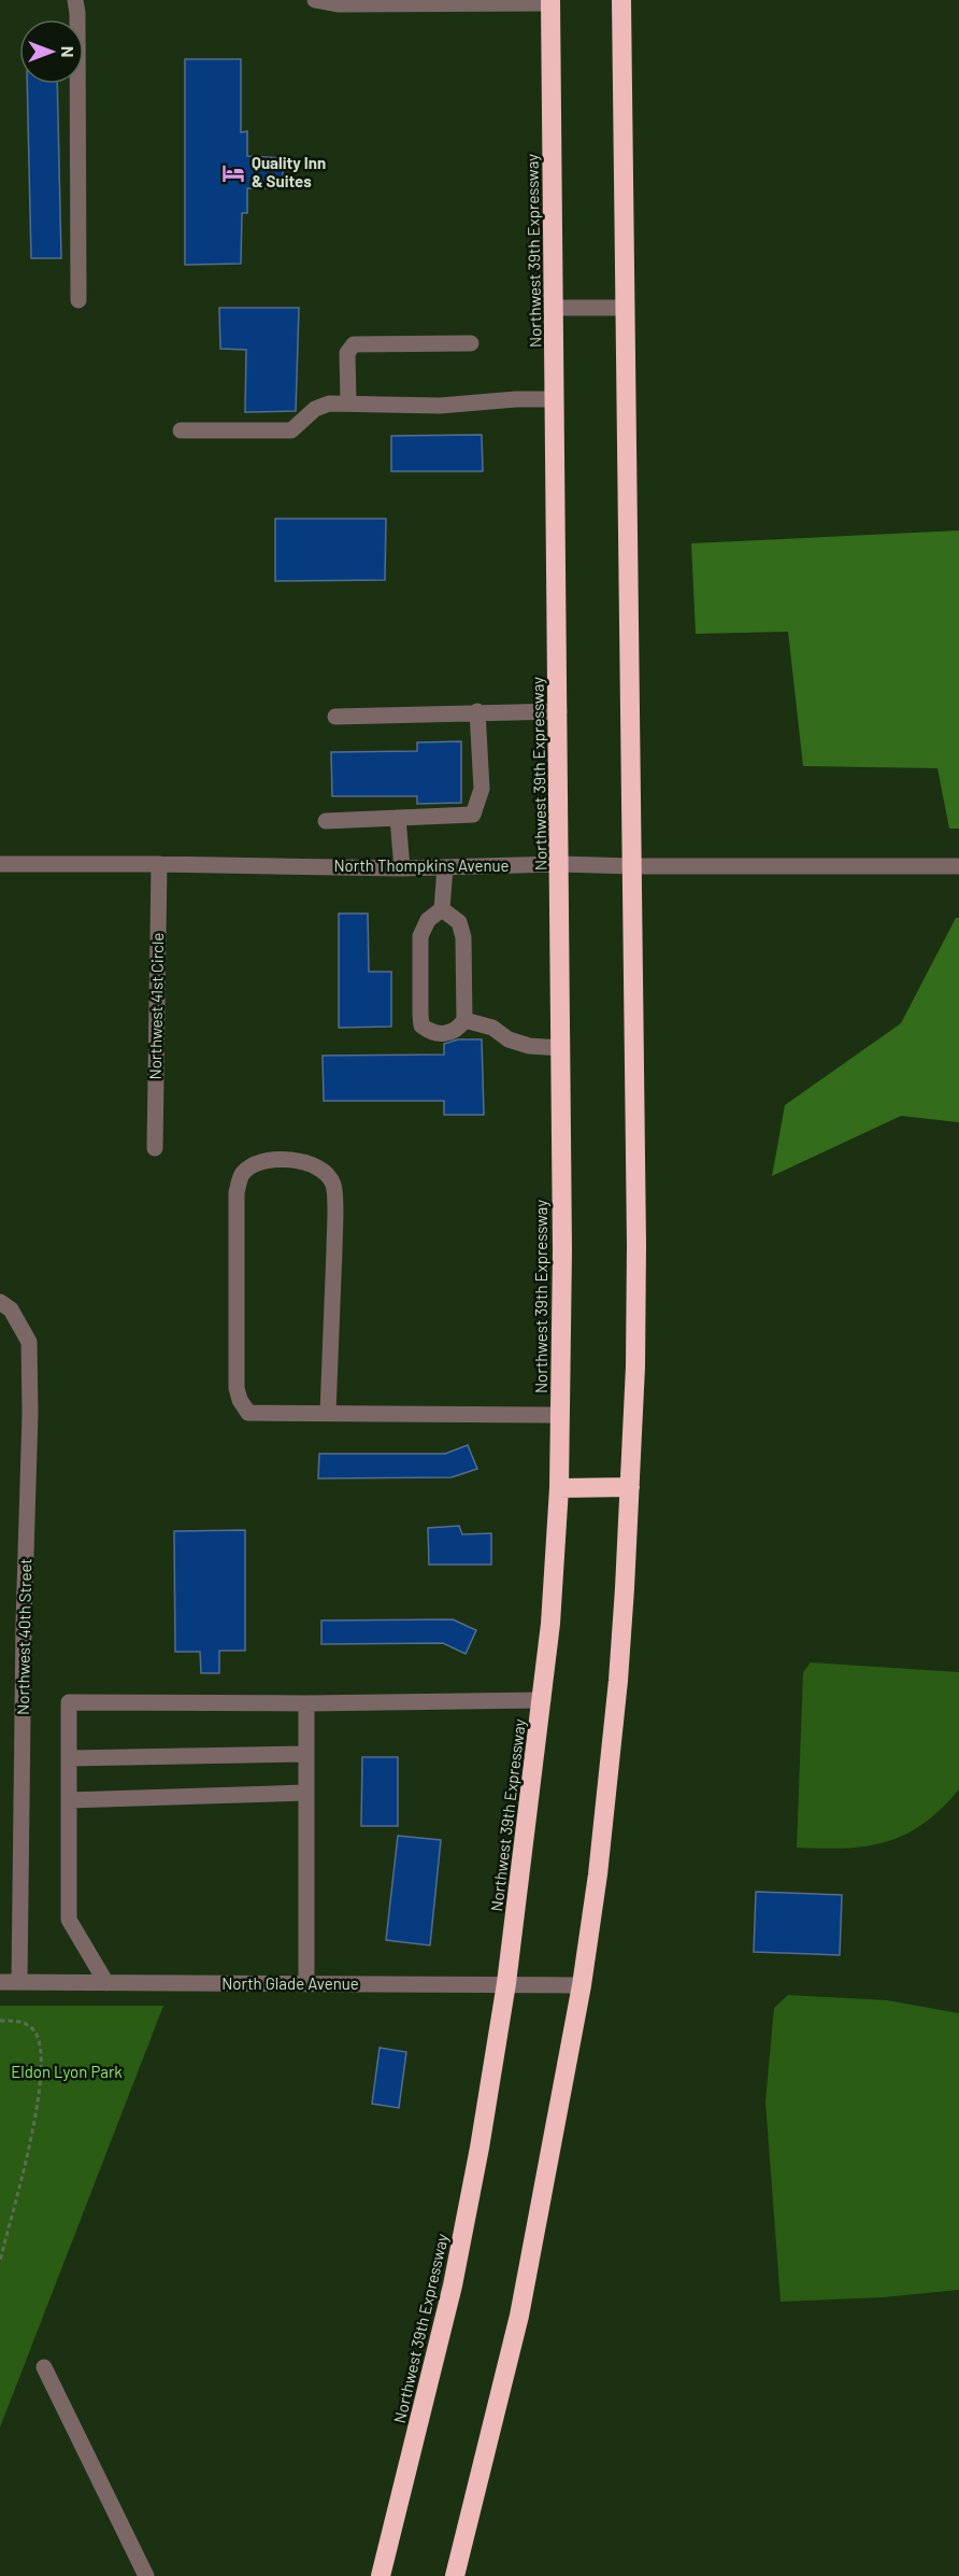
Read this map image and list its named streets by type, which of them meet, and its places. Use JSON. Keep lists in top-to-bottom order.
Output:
{
  "streets": {
    "highway": ["Northwest 39th Expressway"],
    "street": [
      "North Thompkins Avenue",
      "Northwest 41st Circle",
      "Northwest 40th Street",
      "North Glade Avenue"
    ]
  },
  "crossings": [
    ["Northwest 39th Expressway", "North Thompkins Avenue"],
    ["Northwest 39th Expressway", "North Glade Avenue"],
    ["North Thompkins Avenue", "Northwest 41st Circle"],
    ["Northwest 40th Street", "North Glade Avenue"]
  ],
  "parks": ["Eldon Lyon Park"],
  "places": {
    "hotel": ["Quality Inn & Suites"]
  },
  "north": "right"
}
